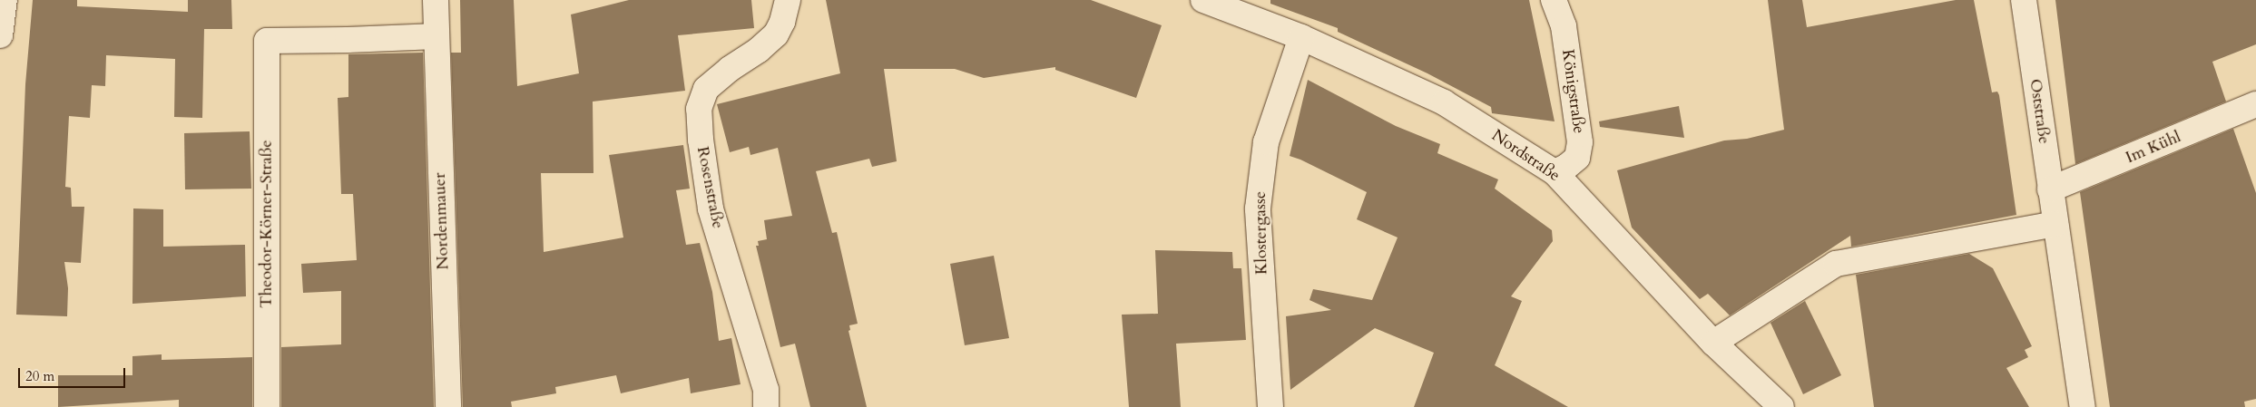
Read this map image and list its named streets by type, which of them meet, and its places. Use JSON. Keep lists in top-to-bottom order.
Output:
{
  "streets": {
    "street": [
      "Königstraße",
      "Oststraße",
      "Im Kühl",
      "Nordstraße",
      "Rosenstraße",
      "Nordenmauer",
      "Theodor-Körner-Straße",
      "Klostergasse"
    ]
  },
  "crossings": [
    ["Königstraße", "Nordstraße"],
    ["Oststraße", "Im Kühl"],
    ["Nordstraße", "Klostergasse"],
    ["Nordenmauer", "Theodor-Körner-Straße"]
  ],
  "scale_bar": "20 m"
}
